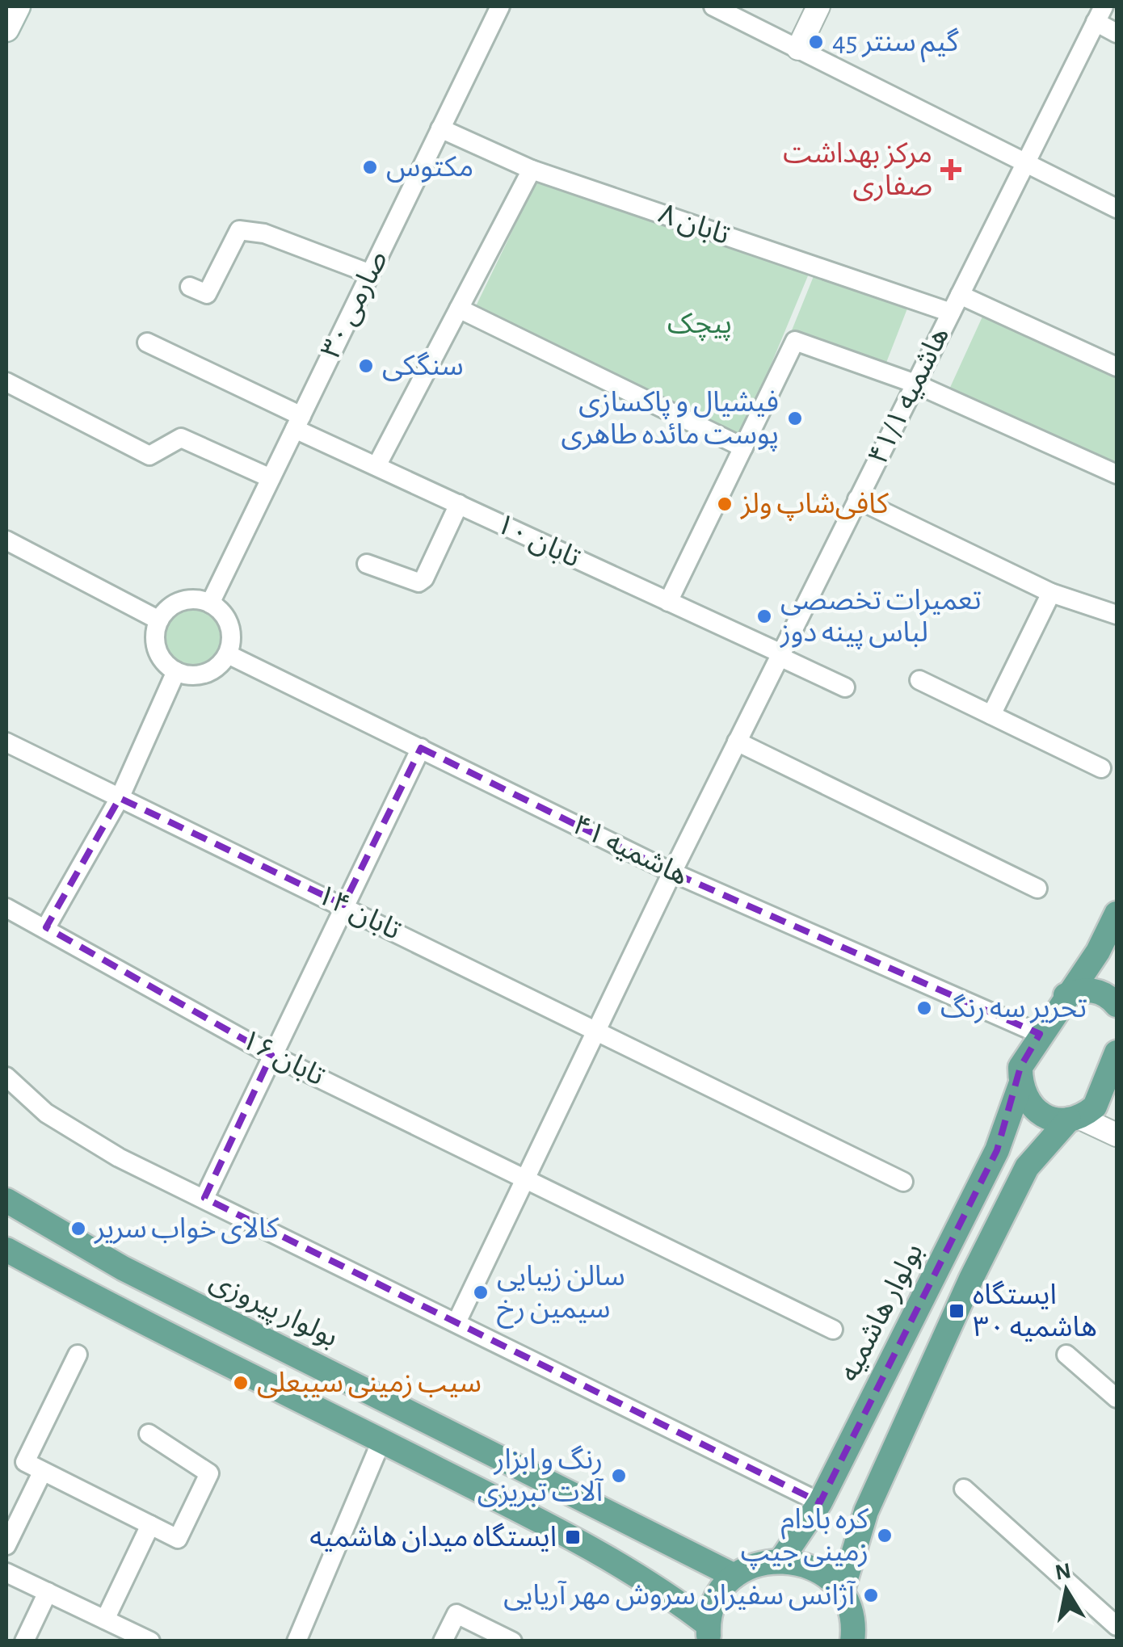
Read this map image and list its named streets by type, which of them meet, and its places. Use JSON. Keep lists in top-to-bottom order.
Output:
{
  "streets": {
    "main road": ["بولوار پیروزی", "بولوار هاشمیه"],
    "street": [
      "تابان ۸",
      "صارمی ۳۰",
      "هاشمیه ۴۱/۱",
      "تابان ۱۰",
      "هاشمیه ۴۱",
      "تابان ۱۴",
      "تابان ۱۶"
    ]
  },
  "crossings": [
    ["تابان ۸", "صارمی ۳۰"],
    ["تابان ۸", "هاشمیه ۴۱/۱"],
    ["صارمی ۳۰", "تابان ۱۰"],
    ["صارمی ۳۰", "هاشمیه ۴۱"],
    ["هاشمیه ۴۱/۱", "تابان ۱۰"],
    ["هاشمیه ۴۱/۱", "هاشمیه ۴۱"],
    ["هاشمیه ۴۱/۱", "تابان ۱۴"],
    ["هاشمیه ۴۱/۱", "تابان ۱۶"],
    ["هاشمیه ۴۱", "بولوار هاشمیه"]
  ],
  "parks": ["پیچک"],
  "places": {
    "other": [
      "گیم سنتر 45",
      "مکتوس",
      "سنگکی",
      "فیشیال و پاکسازی پوست مائده طاهری",
      "کافی‌شاپ ولز",
      "تعمیرات تخصصی لباس پینه دوز",
      "تحریر سه رنگ",
      "کالای خواب سریر",
      "سالن زیبایی سیمین رخ",
      "سیب زمینی سیبعلی",
      "رنگ و ابزار آلات تبریزی",
      "کره بادام زمینی جیپ",
      "آژانس سفیران سروش مهر آریایی"
    ],
    "health": ["مرکز بهداشت صفاری"],
    "transit": ["ایستگاه هاشمیه ۳۰", "ایستگاه میدان هاشمیه"]
  },
  "north": "top"
}
